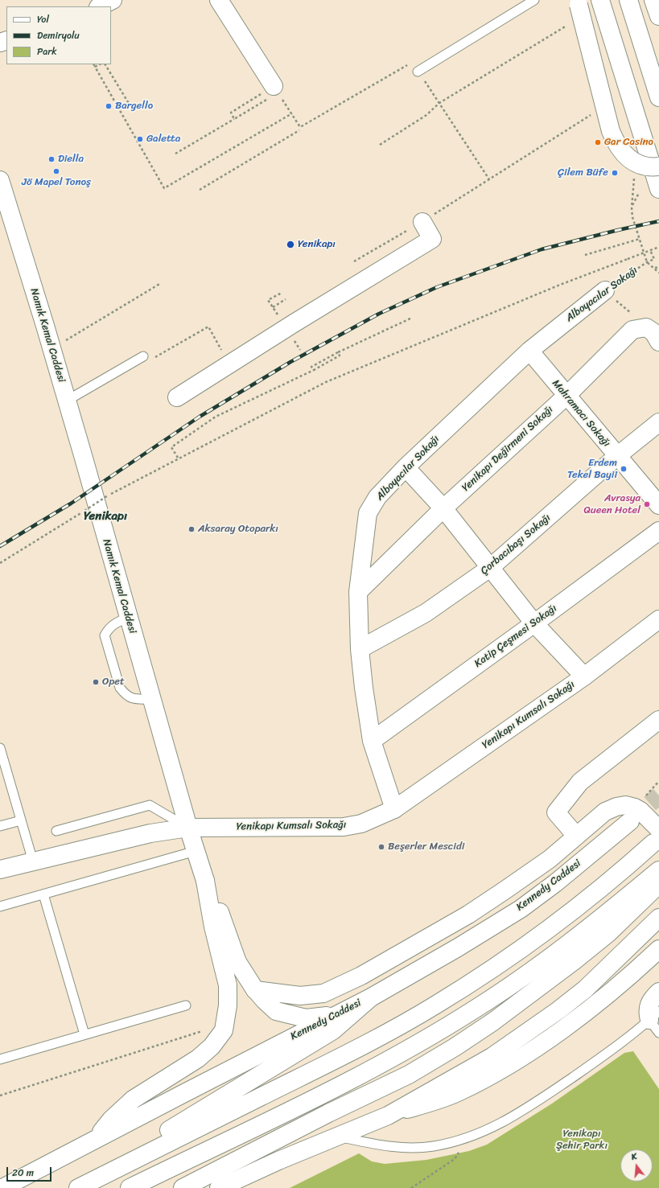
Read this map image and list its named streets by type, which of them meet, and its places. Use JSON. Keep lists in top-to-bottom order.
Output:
{
  "streets": {
    "main road": [
      "Alboyacılar Sokağı",
      "Namık Kemal Caddesi",
      "Mahramacı Sokağı",
      "Yenikapı Değirmeni Sokağı",
      "Çorbacıbaşı Sokağı",
      "Katip Çeşmesi Sokağı",
      "Yenikapı Kumsalı Sokağı",
      "Kennedy Caddesi"
    ]
  },
  "crossings": [
    ["Alboyacılar Sokağı", "Mahramacı Sokağı"],
    ["Alboyacılar Sokağı", "Yenikapı Değirmeni Sokağı"],
    ["Alboyacılar Sokağı", "Çorbacıbaşı Sokağı"],
    ["Alboyacılar Sokağı", "Katip Çeşmesi Sokağı"],
    ["Alboyacılar Sokağı", "Yenikapı Kumsalı Sokağı"],
    ["Namık Kemal Caddesi", "Yenikapı Kumsalı Sokağı"],
    ["Mahramacı Sokağı", "Yenikapı Değirmeni Sokağı"],
    ["Mahramacı Sokağı", "Çorbacıbaşı Sokağı"]
  ],
  "districts": ["Yenikapı"],
  "parks": ["Yenikapı Şehir Parkı"],
  "places": [
    "Bargello",
    "Galetta",
    "Gar Casino",
    "Diella",
    "Jö Mapel Tonoş",
    "Çilem Büfe",
    "Yenikapı",
    "Erdem Tekel Bayii",
    "Avrasya Queen Hotel",
    "Aksaray Otoparkı",
    "Opet",
    "Beşerler Mescidi"
  ],
  "legend": ["Yol", "Demiryolu", "Park"],
  "scale_bar": "20 m",
  "north": "top"
}
